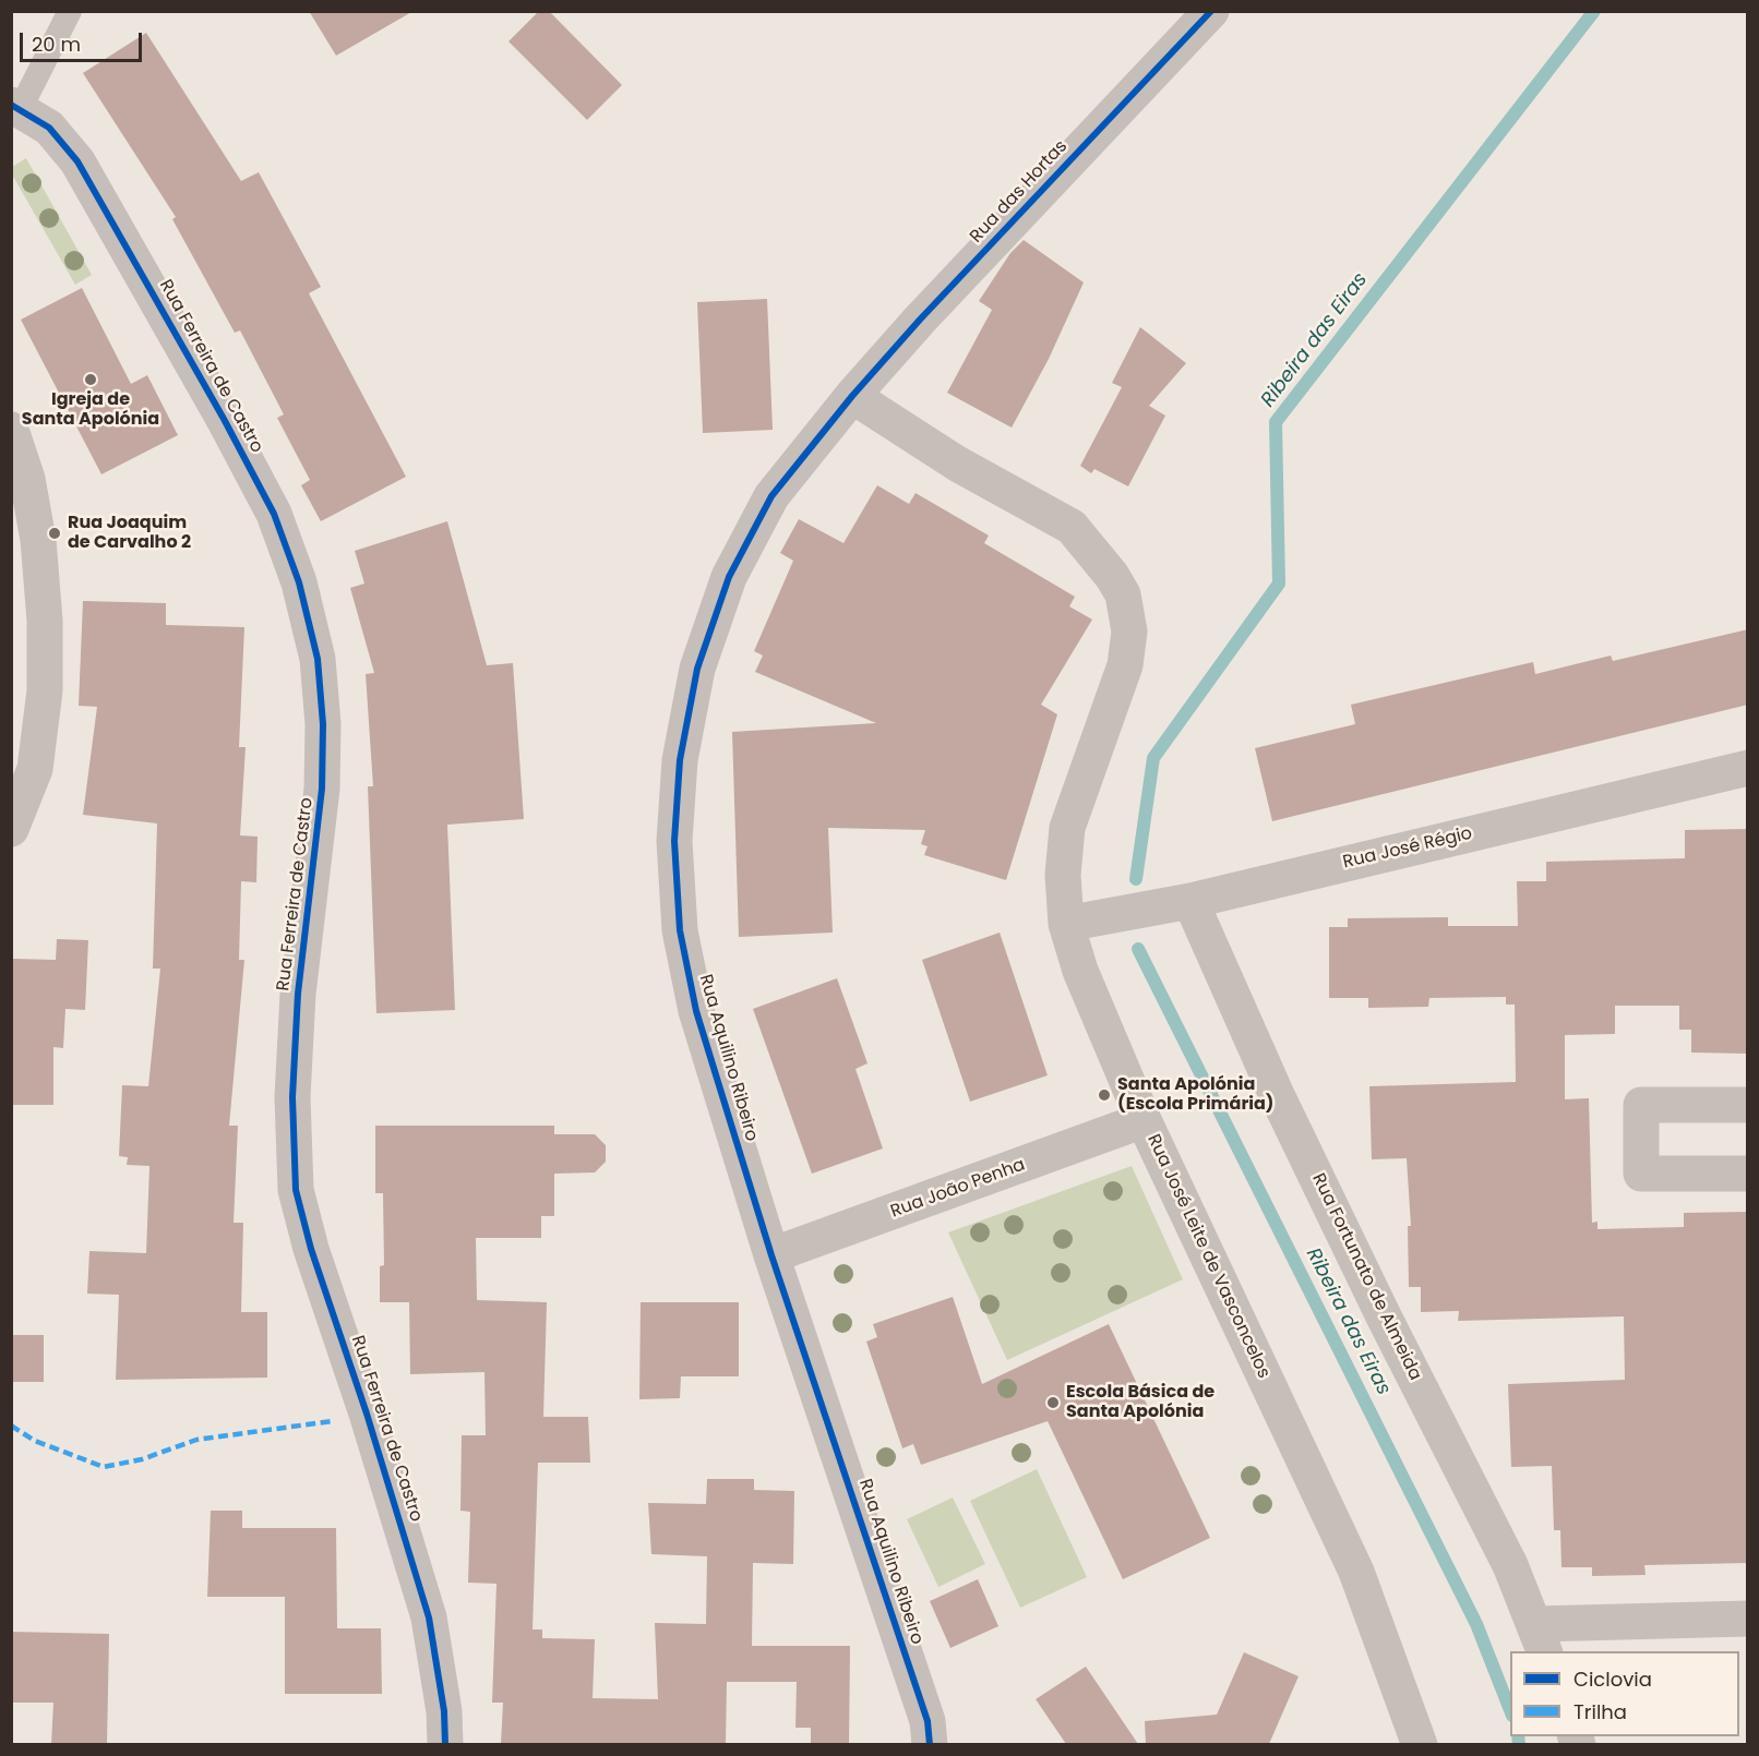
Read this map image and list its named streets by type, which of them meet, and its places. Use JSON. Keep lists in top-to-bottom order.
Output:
{
  "streets": {
    "street": [
      "Rua das Hortas",
      "Rua Ferreira de Castro",
      "Rua José Régio",
      "Rua Aquilino Ribeiro",
      "Rua João Penha",
      "Rua José Leite de Vasconcelos",
      "Rua Fortunato de Almeida"
    ]
  },
  "crossings": [
    ["Rua das Hortas", "Rua Aquilino Ribeiro"],
    ["Rua das Hortas", "Rua José Leite de Vasconcelos"],
    ["Rua José Régio", "Rua José Leite de Vasconcelos"],
    ["Rua José Régio", "Rua Fortunato de Almeida"],
    ["Rua Aquilino Ribeiro", "Rua João Penha"],
    ["Rua Aquilino Ribeiro", "Rua José Leite de Vasconcelos"],
    ["Rua João Penha", "Rua José Leite de Vasconcelos"]
  ],
  "water": ["Ribeira das Eiras"],
  "places": [
    "Igreja de Santa Apolónia",
    "Rua Joaquim de Carvalho 2",
    "Santa Apolónia (Escola Primária)",
    "Escola Básica de Santa Apolónia"
  ],
  "legend": ["Ciclovia", "Trilha"],
  "scale_bar": "20 m"
}
